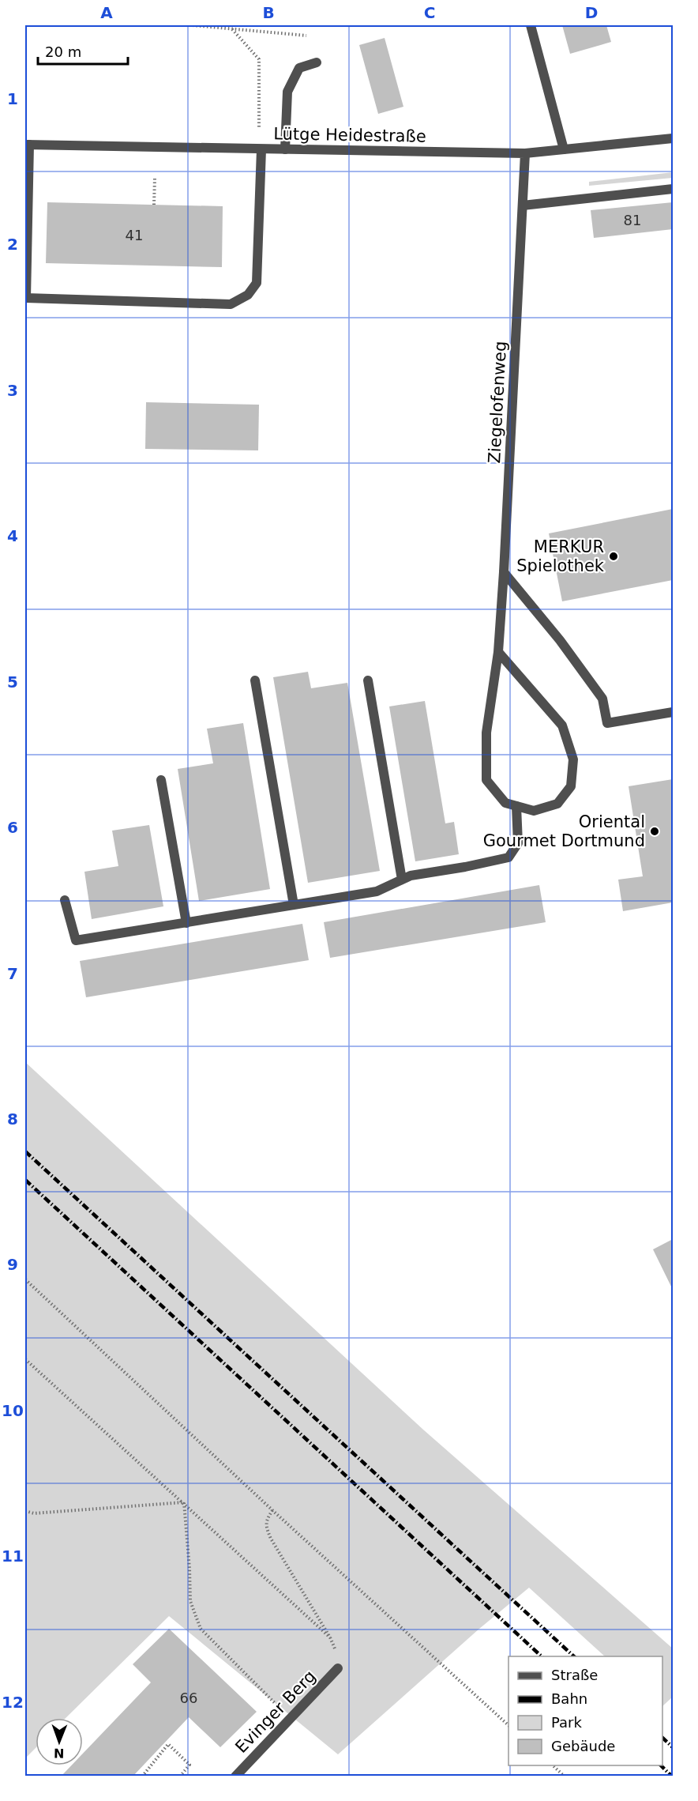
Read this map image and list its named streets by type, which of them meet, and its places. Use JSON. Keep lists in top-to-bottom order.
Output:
{
  "streets": {
    "street": ["Lütge Heidestraße", "Ziegelofenweg", "Evinger Berg"]
  },
  "crossings": [
    ["Lütge Heidestraße", "Ziegelofenweg"]
  ],
  "places": ["MERKUR Spielothek", "Oriental Gourmet Dortmund"],
  "house_numbers": ["81", "41", "66"],
  "legend": [
    "Straße",
    "Bahn",
    "Park",
    "Gebäude"
  ],
  "scale_bar": "20 m",
  "north": "bottom",
  "grid": {
    "columns": [
      "A",
      "B",
      "C",
      "D"
    ],
    "rows": [
      "1",
      "2",
      "3",
      "4",
      "5",
      "6",
      "7",
      "8",
      "9",
      "10",
      "11",
      "12"
    ]
  }
}
